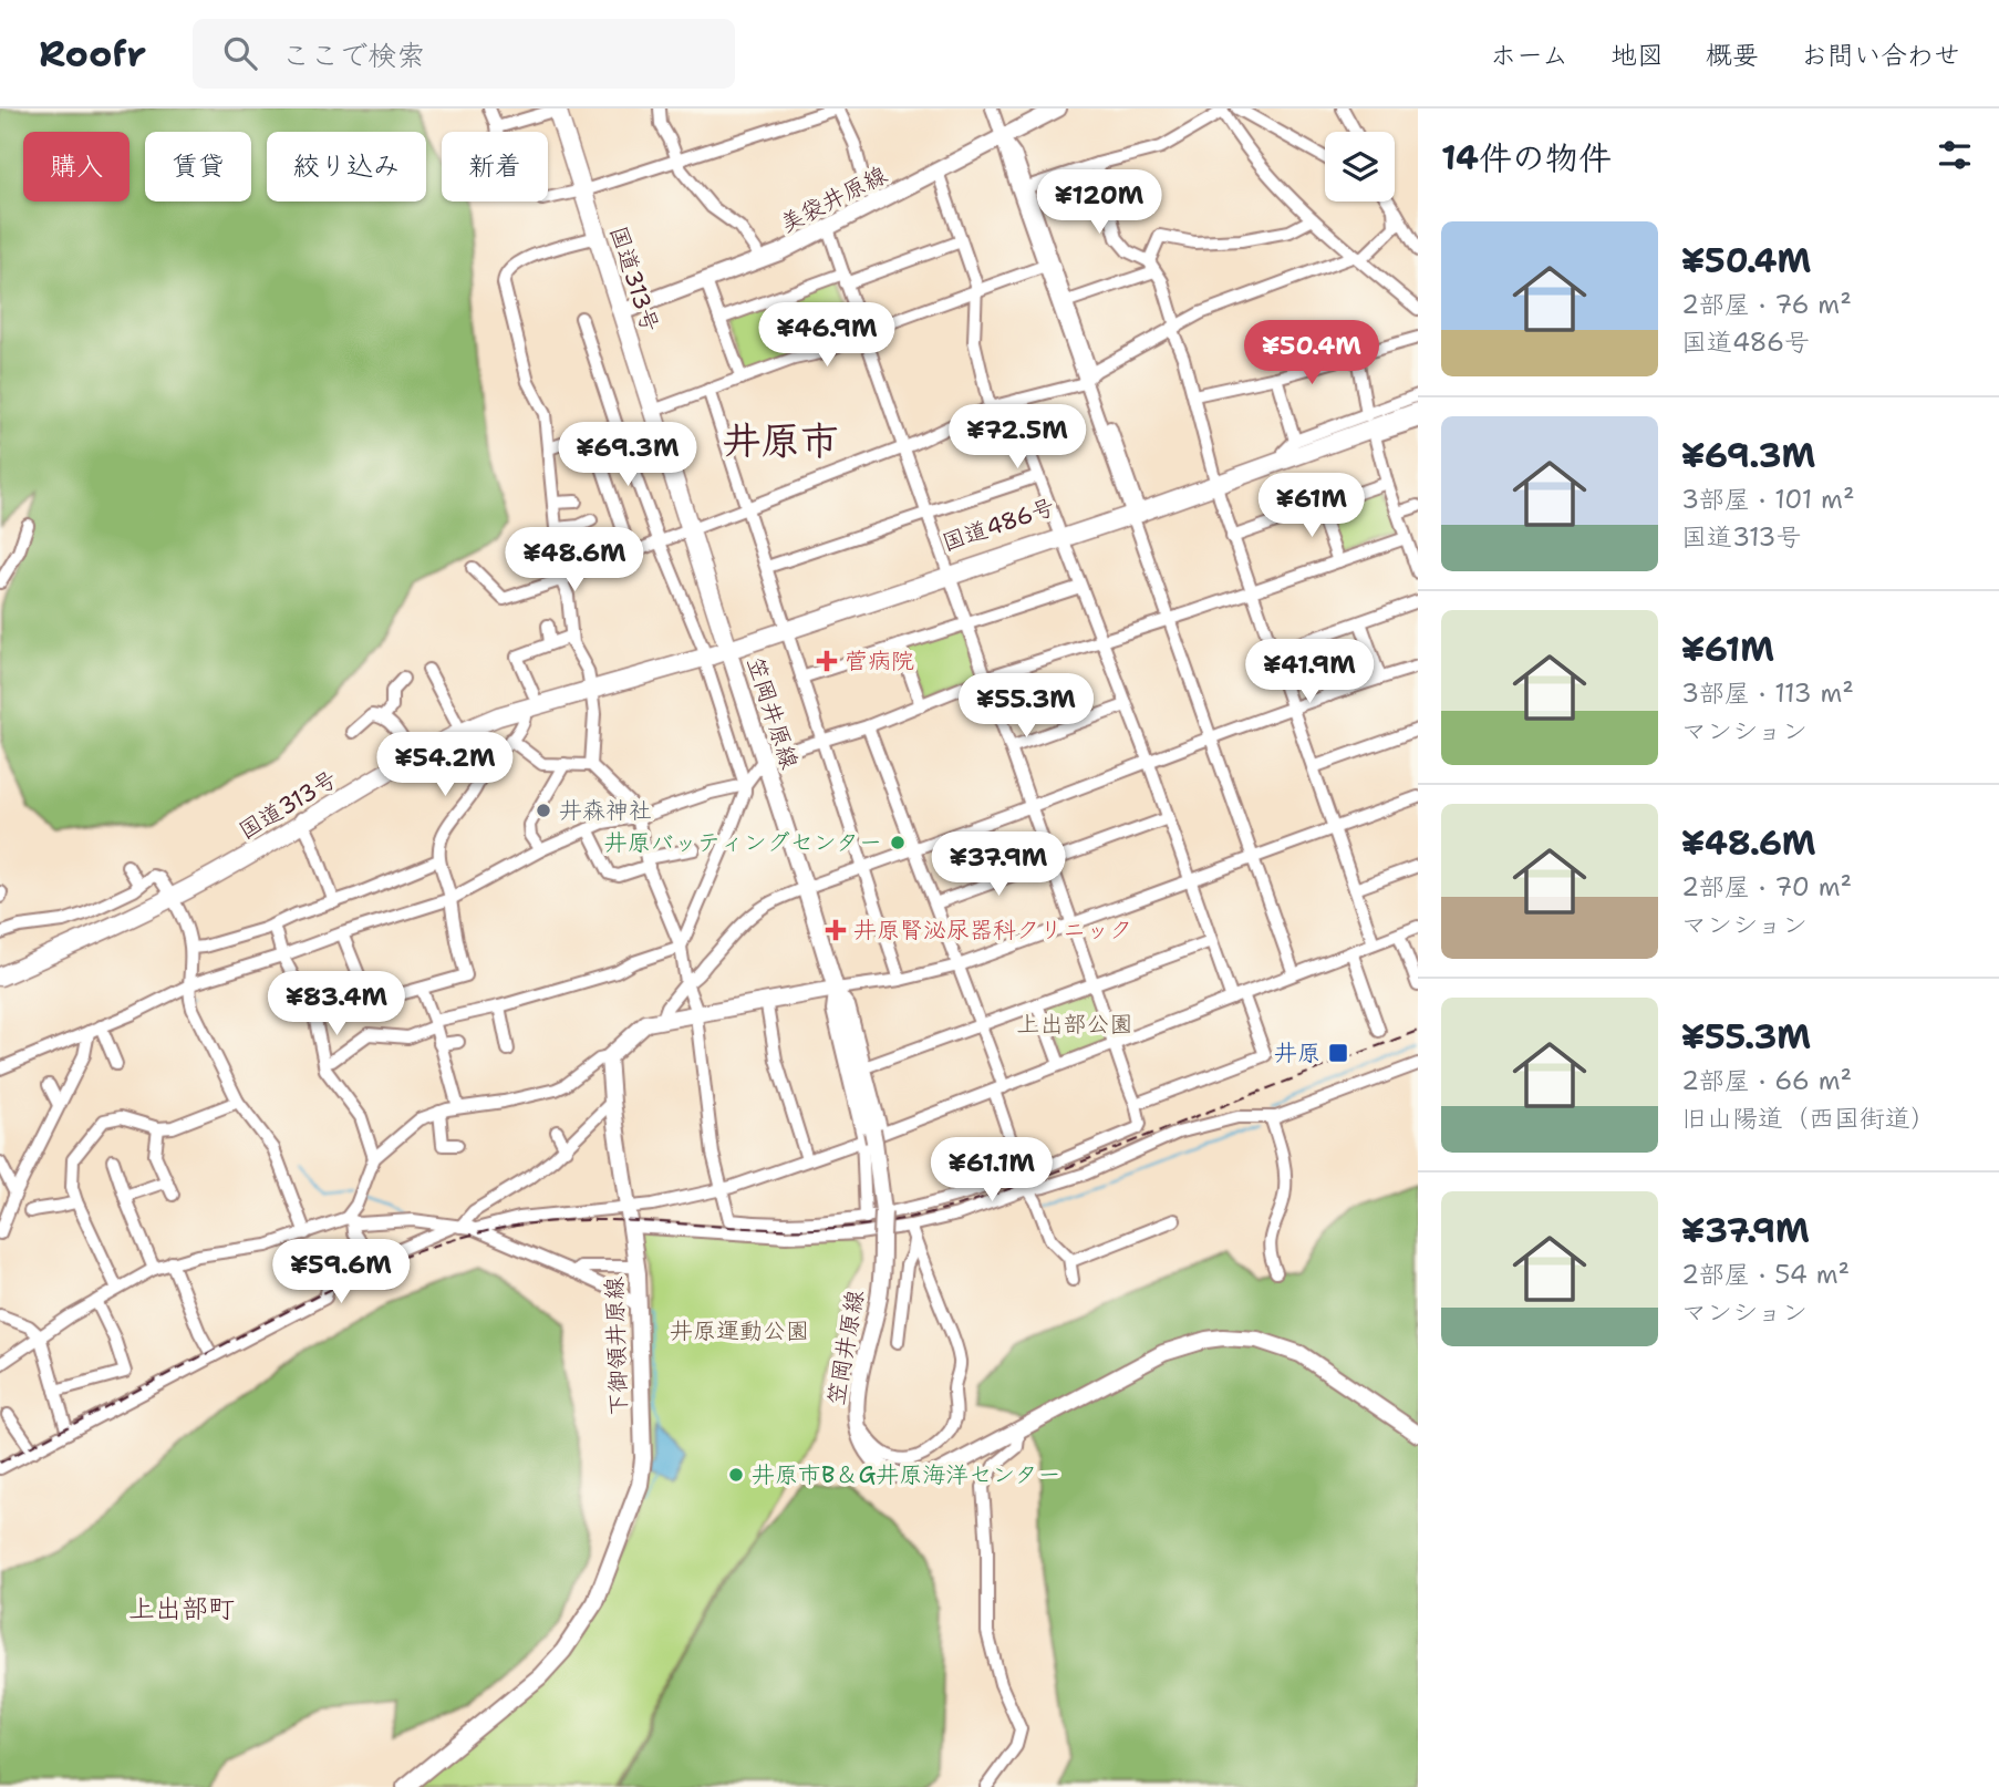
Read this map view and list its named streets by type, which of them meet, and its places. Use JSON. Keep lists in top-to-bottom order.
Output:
{
  "streets": {
    "highway": ["国道313号", "国道486号"],
    "main road": ["美袋井原線", "笠岡井原線", "下御領井原線"]
  },
  "crossings": [
    ["美袋井原線", "国道313号"],
    ["国道313号", "国道486号"],
    ["国道313号", "笠岡井原線"],
    ["国道486号", "笠岡井原線"]
  ],
  "districts": ["井原市", "上出部町"],
  "parks": ["上出部公園", "井原運動公園"],
  "places": {
    "health": ["菅病院", "井原腎泌尿器科クリニック"],
    "other": ["井森神社", "井原バッティングセンター", "井原市B＆G井原海洋センター"],
    "transit": ["井原"]
  },
  "page": {
    "header": "Roofr",
    "search": "ここで検索",
    "nav": [
      "ホーム",
      "地図",
      "概要",
      "お問い合わせ"
    ],
    "heading": "14件の物件",
    "chip": [
      "購入",
      "賃貸",
      "絞り込み",
      "新着"
    ],
    "price": [
      "¥120M",
      "¥46.9M",
      "¥50.4M",
      "¥72.5M",
      "¥69.3M",
      "¥61M",
      "¥48.6M",
      "¥41.9M",
      "¥55.3M",
      "¥54.2M",
      "¥37.9M",
      "¥83.4M",
      "¥61.1M",
      "¥59.6M"
    ],
    "list": [
      {
        "name": "¥50.4M",
        "note": "2部屋 · 76 m² · 国道486号"
      },
      {
        "name": "¥69.3M",
        "note": "3部屋 · 101 m² · 国道313号"
      },
      {
        "name": "¥61M",
        "note": "3部屋 · 113 m² · マンション"
      },
      {
        "name": "¥48.6M",
        "note": "2部屋 · 70 m² · マンション"
      },
      {
        "name": "¥55.3M",
        "note": "2部屋 · 66 m² · 旧山陽道（西国街道）"
      },
      {
        "name": "¥37.9M",
        "note": "2部屋 · 54 m² · マンション"
      }
    ]
  }
}
